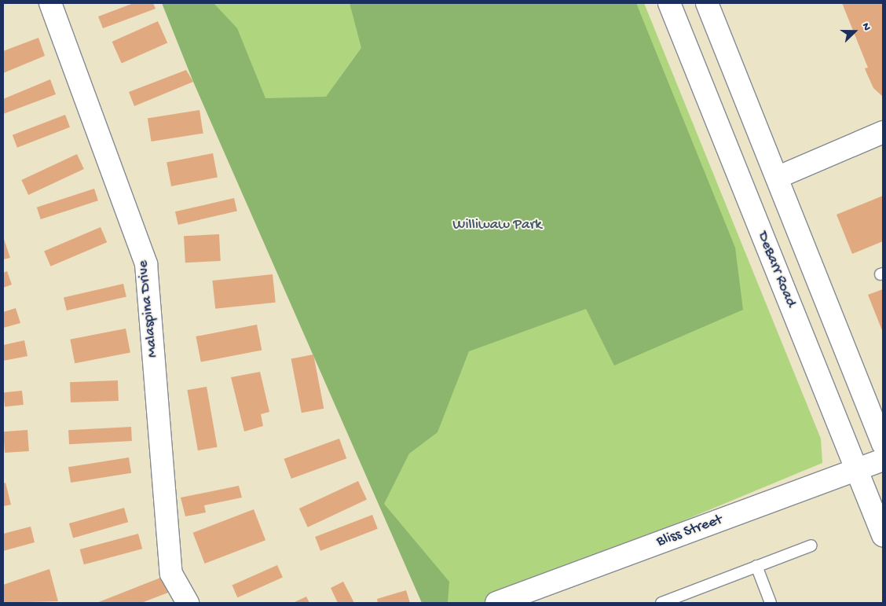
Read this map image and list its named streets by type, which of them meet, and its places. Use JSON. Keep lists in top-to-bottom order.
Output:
{
  "streets": {
    "street": ["DeBarr Road", "Malaspina Drive", "Bliss Street"]
  },
  "crossings": [
    ["DeBarr Road", "Bliss Street"]
  ],
  "parks": ["Williwaw Park"],
  "north": "right"
}
